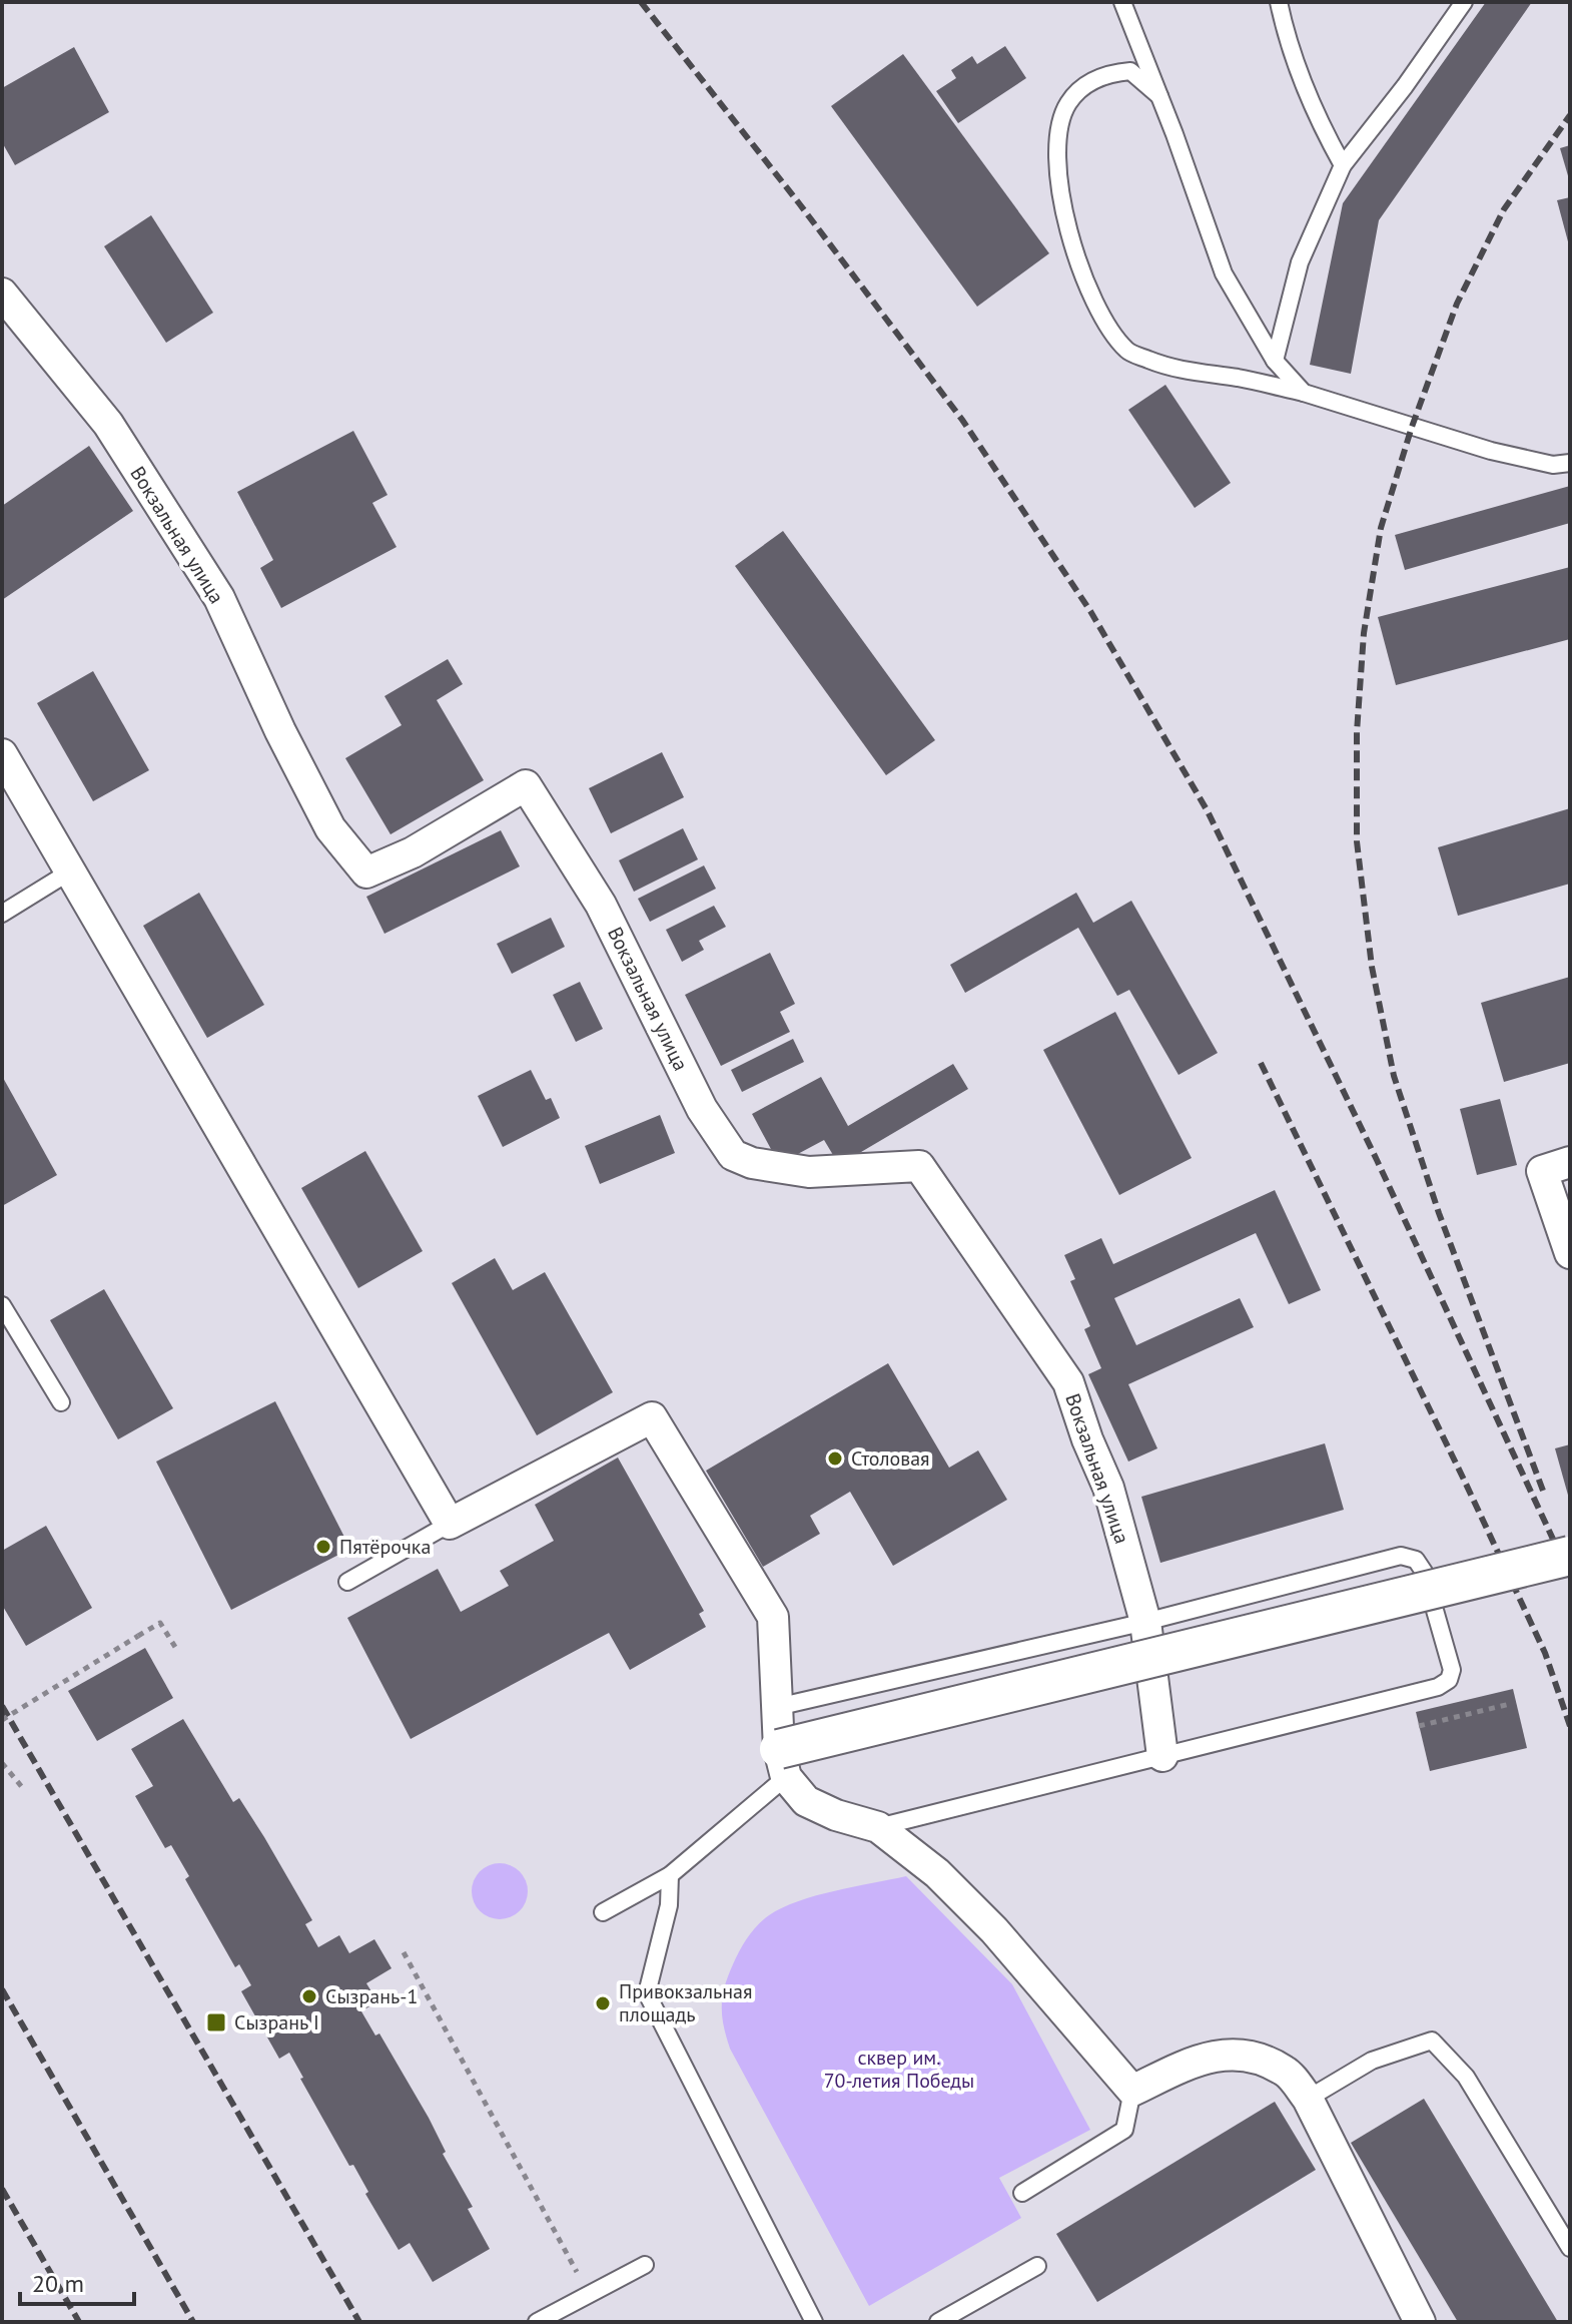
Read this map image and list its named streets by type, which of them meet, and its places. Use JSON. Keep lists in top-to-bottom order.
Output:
{
  "streets": {
    "street": ["Вокзальная улица"]
  },
  "parks": ["сквер им. 70-летия Победы"],
  "places": {
    "other": [
      "Столовая",
      "Пятёрочка",
      "Сызрань-1",
      "Привокзальная площадь"
    ],
    "transit": ["Сызрань I"]
  },
  "scale_bar": "20 m"
}
